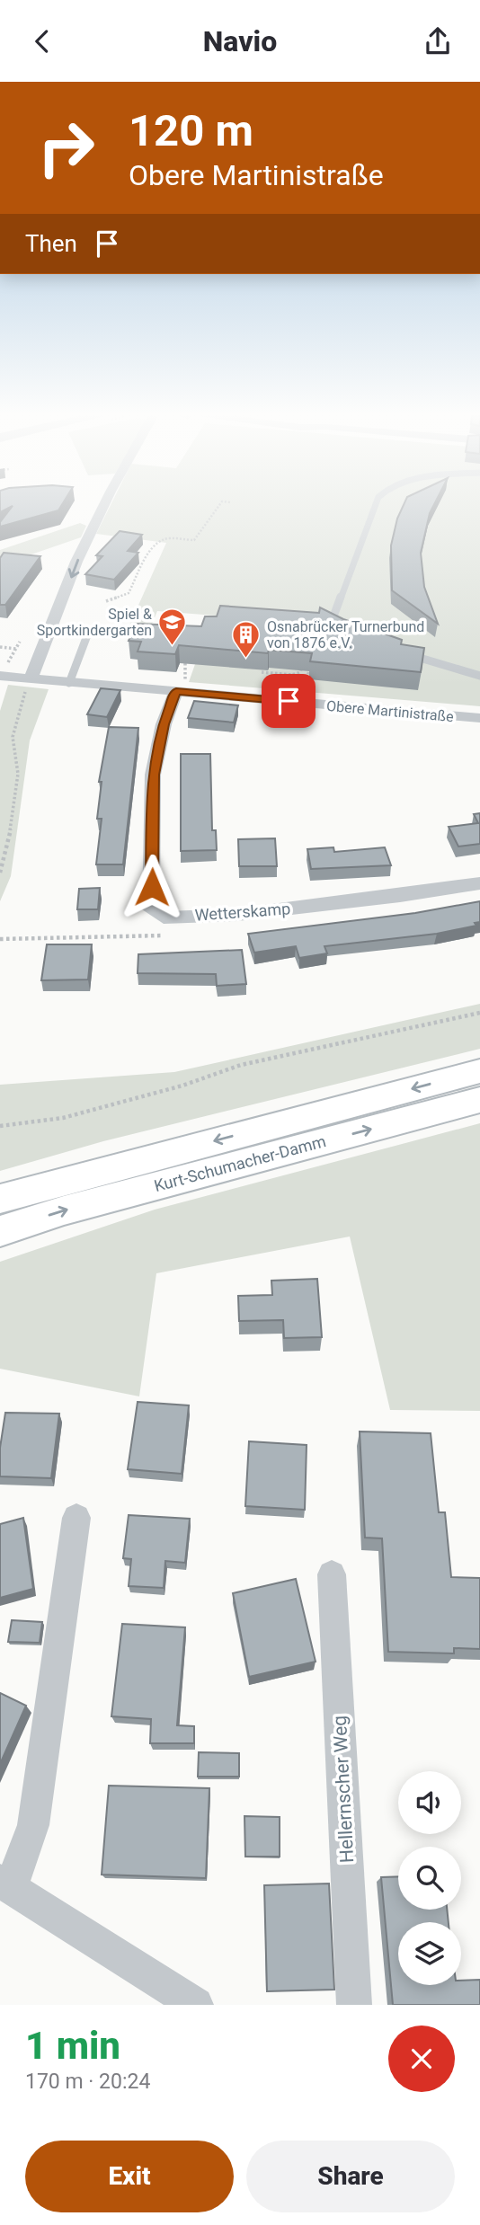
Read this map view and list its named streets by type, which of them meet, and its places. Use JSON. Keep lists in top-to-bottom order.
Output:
{
  "streets": {
    "main road": ["Kurt-Schumacher-Damm"],
    "street": ["Obere Martinistraße", "Wetterskamp", "Hellernscher Weg"]
  },
  "places": {
    "school or university": ["Spiel & Sportkindergarten"],
    "building": ["Osnabrücker Turnerbund von 1876 e.V."]
  },
  "page": {
    "header": "Navio",
    "turn": ["120 m", "Obere Martinistraße"],
    "then": "Then",
    "heading": ["1 min", "170 m · 20:24"],
    "buttons": ["Exit", "Share"]
  }
}
